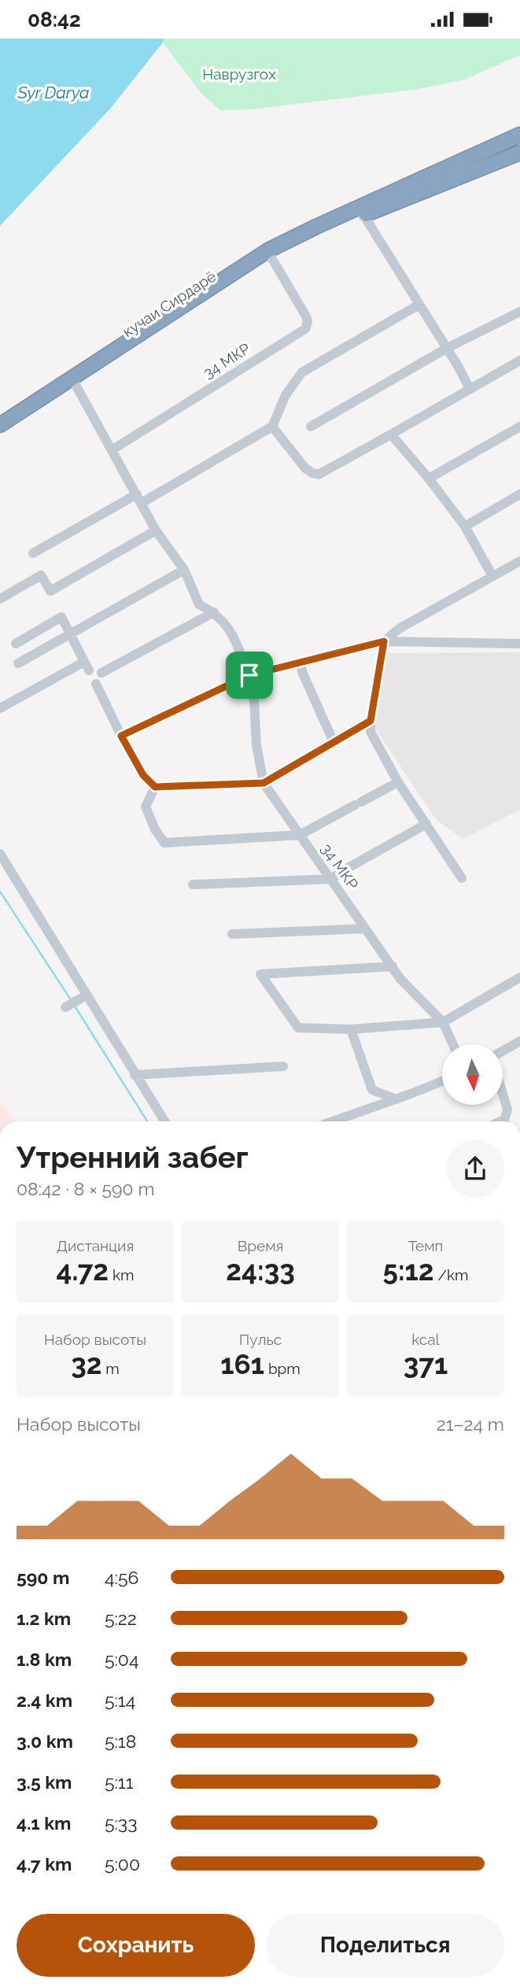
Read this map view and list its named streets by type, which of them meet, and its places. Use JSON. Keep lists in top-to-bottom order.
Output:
{
  "streets": {
    "highway": ["кучаи Сирдарё"],
    "street": ["34 МКР"]
  },
  "crossings": [
    ["кучаи Сирдарё", "34 МКР"]
  ],
  "water": ["Syr Darya"],
  "parks": ["Наврузгох"],
  "north": "bottom",
  "page": {
    "status": "08:42",
    "heading": ["Утренний забег", "08:42 · 8 × 590 m"],
    "stats": [
      ["Дистанция", "4.72 km"],
      ["Время", "24:33"],
      ["Темп", "5:12 /km"],
      ["Набор высоты", "32 m"],
      ["Пульс", "161 bpm"],
      ["kcal", "371"]
    ],
    "chart": ["Набор высоты", "21–24 m"],
    "list": [
      {
        "name": "590 m",
        "note": "4:56"
      },
      {
        "name": "1.2 km",
        "note": "5:22"
      },
      {
        "name": "1.8 km",
        "note": "5:04"
      },
      {
        "name": "2.4 km",
        "note": "5:14"
      },
      {
        "name": "3.0 km",
        "note": "5:18"
      },
      {
        "name": "3.5 km",
        "note": "5:11"
      },
      {
        "name": "4.1 km",
        "note": "5:33"
      },
      {
        "name": "4.7 km",
        "note": "5:00"
      }
    ],
    "buttons": ["Сохранить", "Поделиться"]
  }
}
